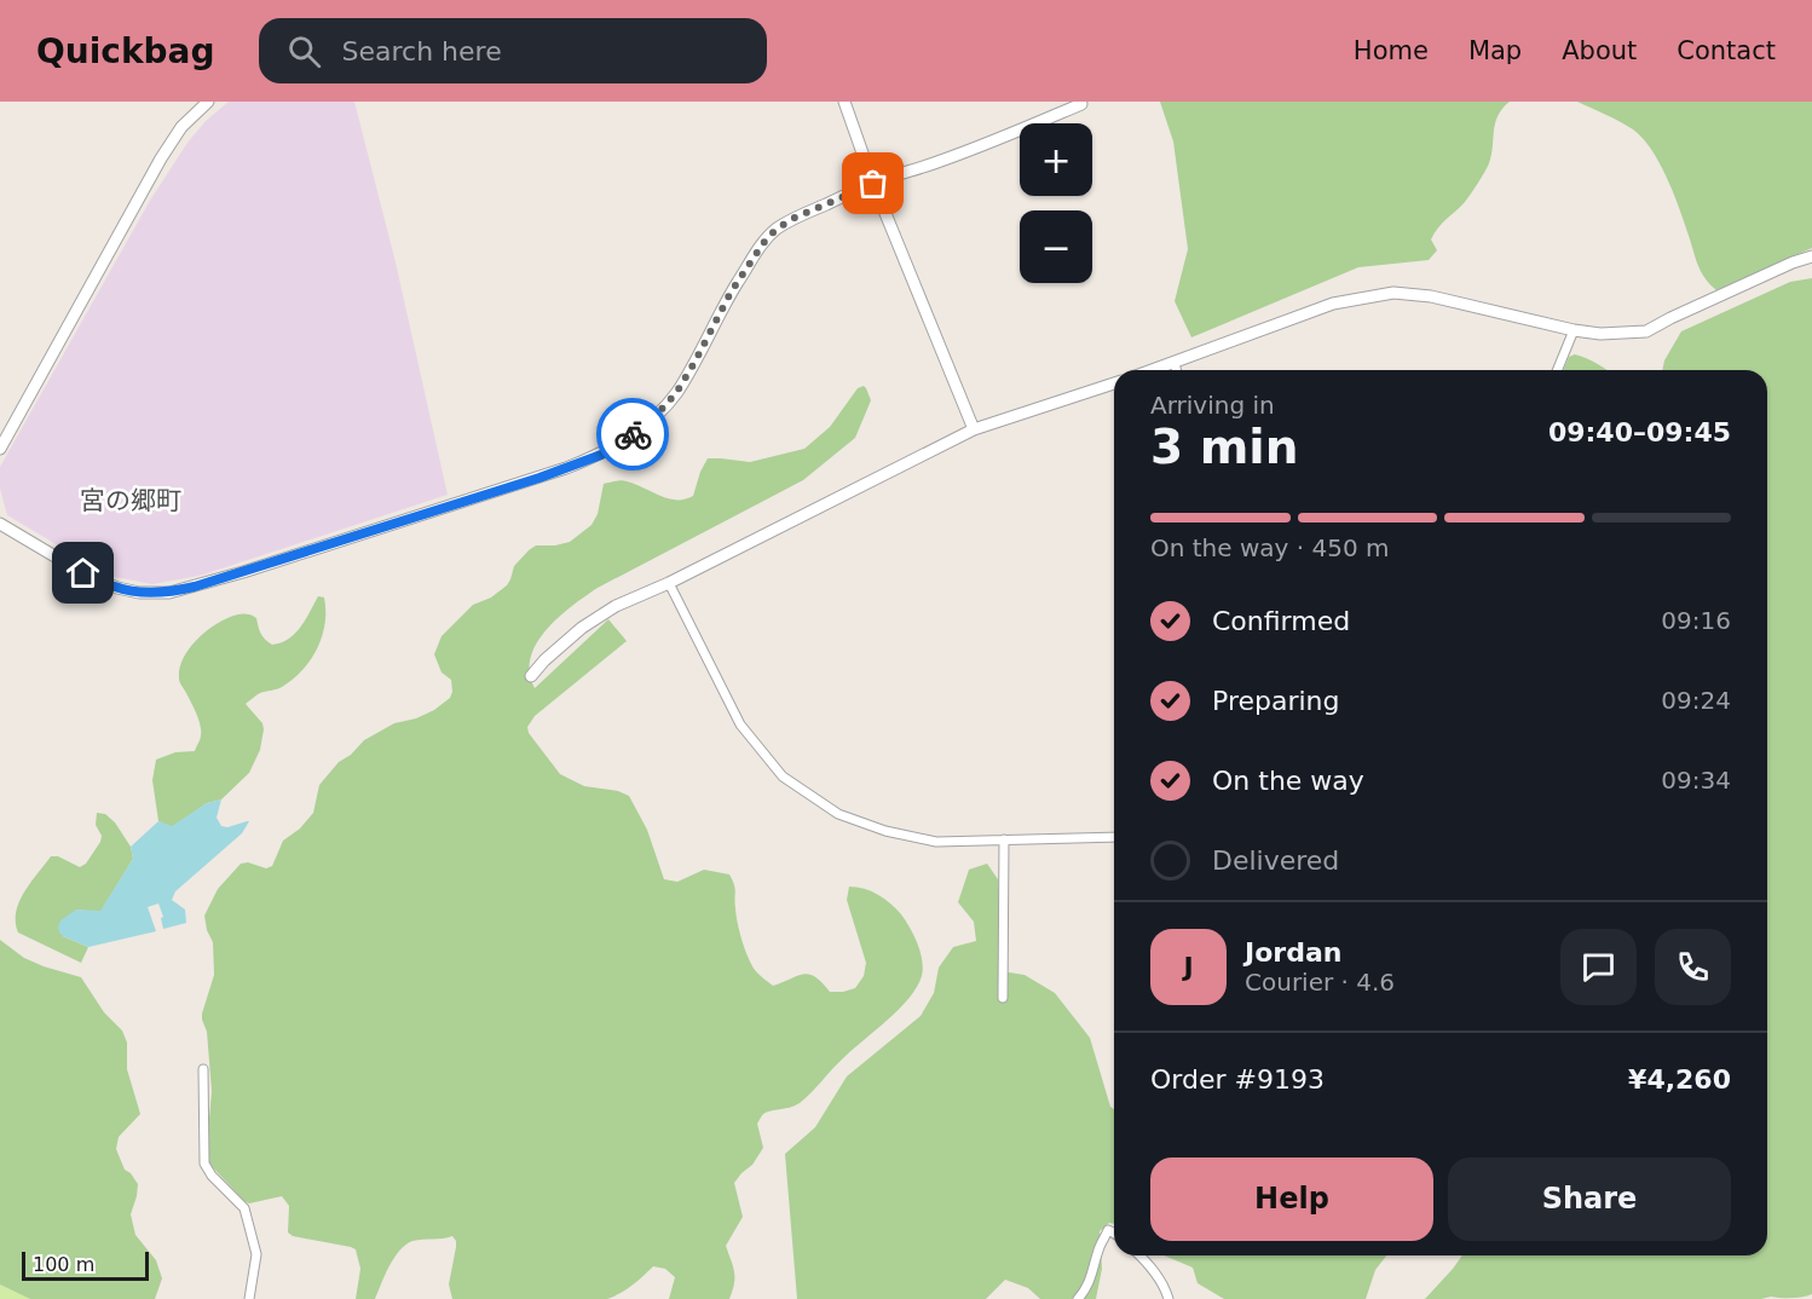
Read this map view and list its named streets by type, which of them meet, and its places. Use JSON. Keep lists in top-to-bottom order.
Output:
{
  "districts": ["宮の郷町"],
  "scale_bar": "100 m",
  "page": {
    "header": "Quickbag",
    "search": "Search here",
    "nav": [
      "Home",
      "Map",
      "About",
      "Contact"
    ],
    "map_buttons": ["+", "−"],
    "heading": ["3 min", "Arriving in", "09:40–09:45"],
    "panel": [
      "Jordan",
      "Courier · 4.6",
      "Order #9193",
      "¥4,260"
    ],
    "bar": "On the way · 450 m",
    "list": [
      ["Confirmed", "09:16"],
      ["Preparing", "09:24"],
      ["On the way", "09:34"],
      "Delivered"
    ],
    "round": "J",
    "buttons": ["Help", "Share"],
    "scale": "100 m"
  }
}
